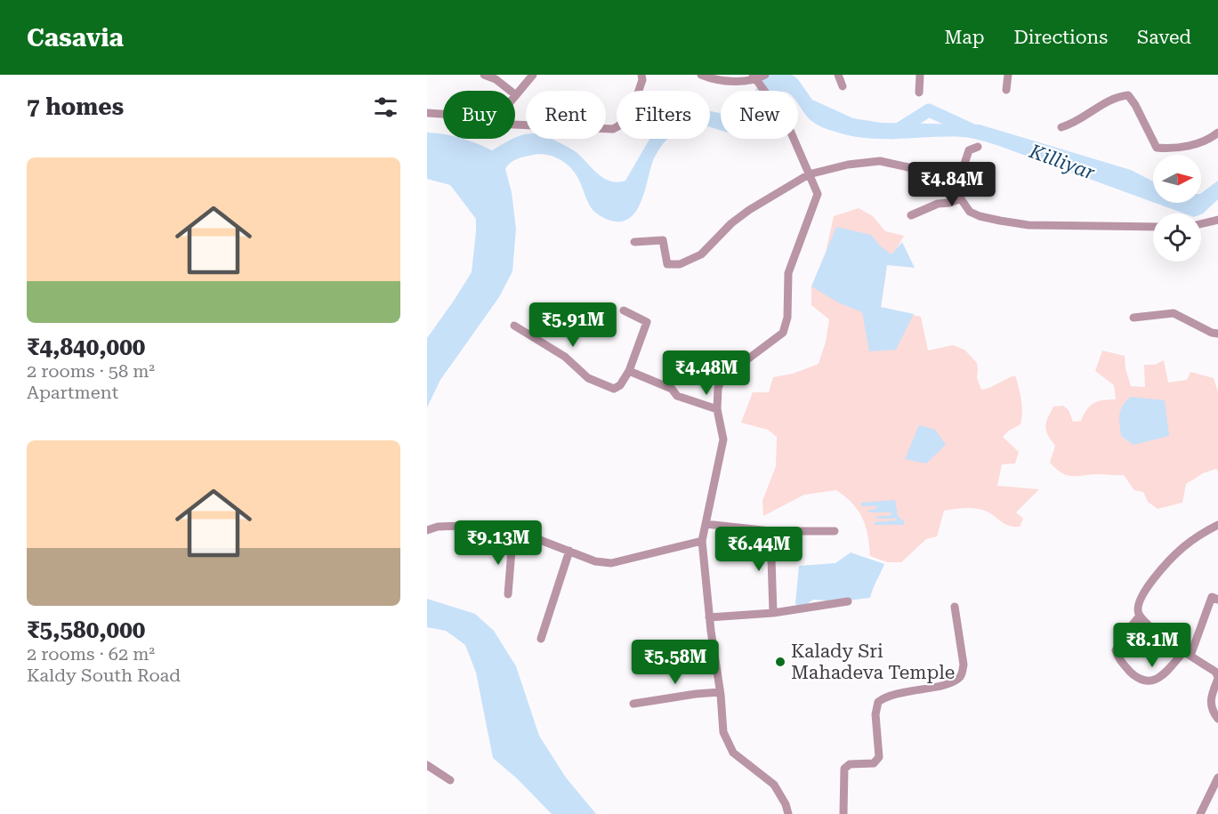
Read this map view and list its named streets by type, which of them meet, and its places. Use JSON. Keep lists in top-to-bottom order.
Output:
{
  "water": ["Killiyar"],
  "places": ["Kalady Sri Mahadeva Temple"],
  "north": "right",
  "page": {
    "header": "Casavia",
    "nav": ["Map", "Directions", "Saved"],
    "heading": "7 homes",
    "chip": [
      "Buy",
      "Rent",
      "Filters",
      "New"
    ],
    "list": [
      {
        "name": "₹4,840,000",
        "note": "2 rooms · 58 m² · Apartment"
      },
      {
        "name": "₹5,580,000",
        "note": "2 rooms · 62 m² · Kaldy South Road"
      }
    ],
    "price": [
      "₹4.84M",
      "₹5.91M",
      "₹4.48M",
      "₹9.13M",
      "₹6.44M",
      "₹8.1M",
      "₹5.58M"
    ]
  }
}
